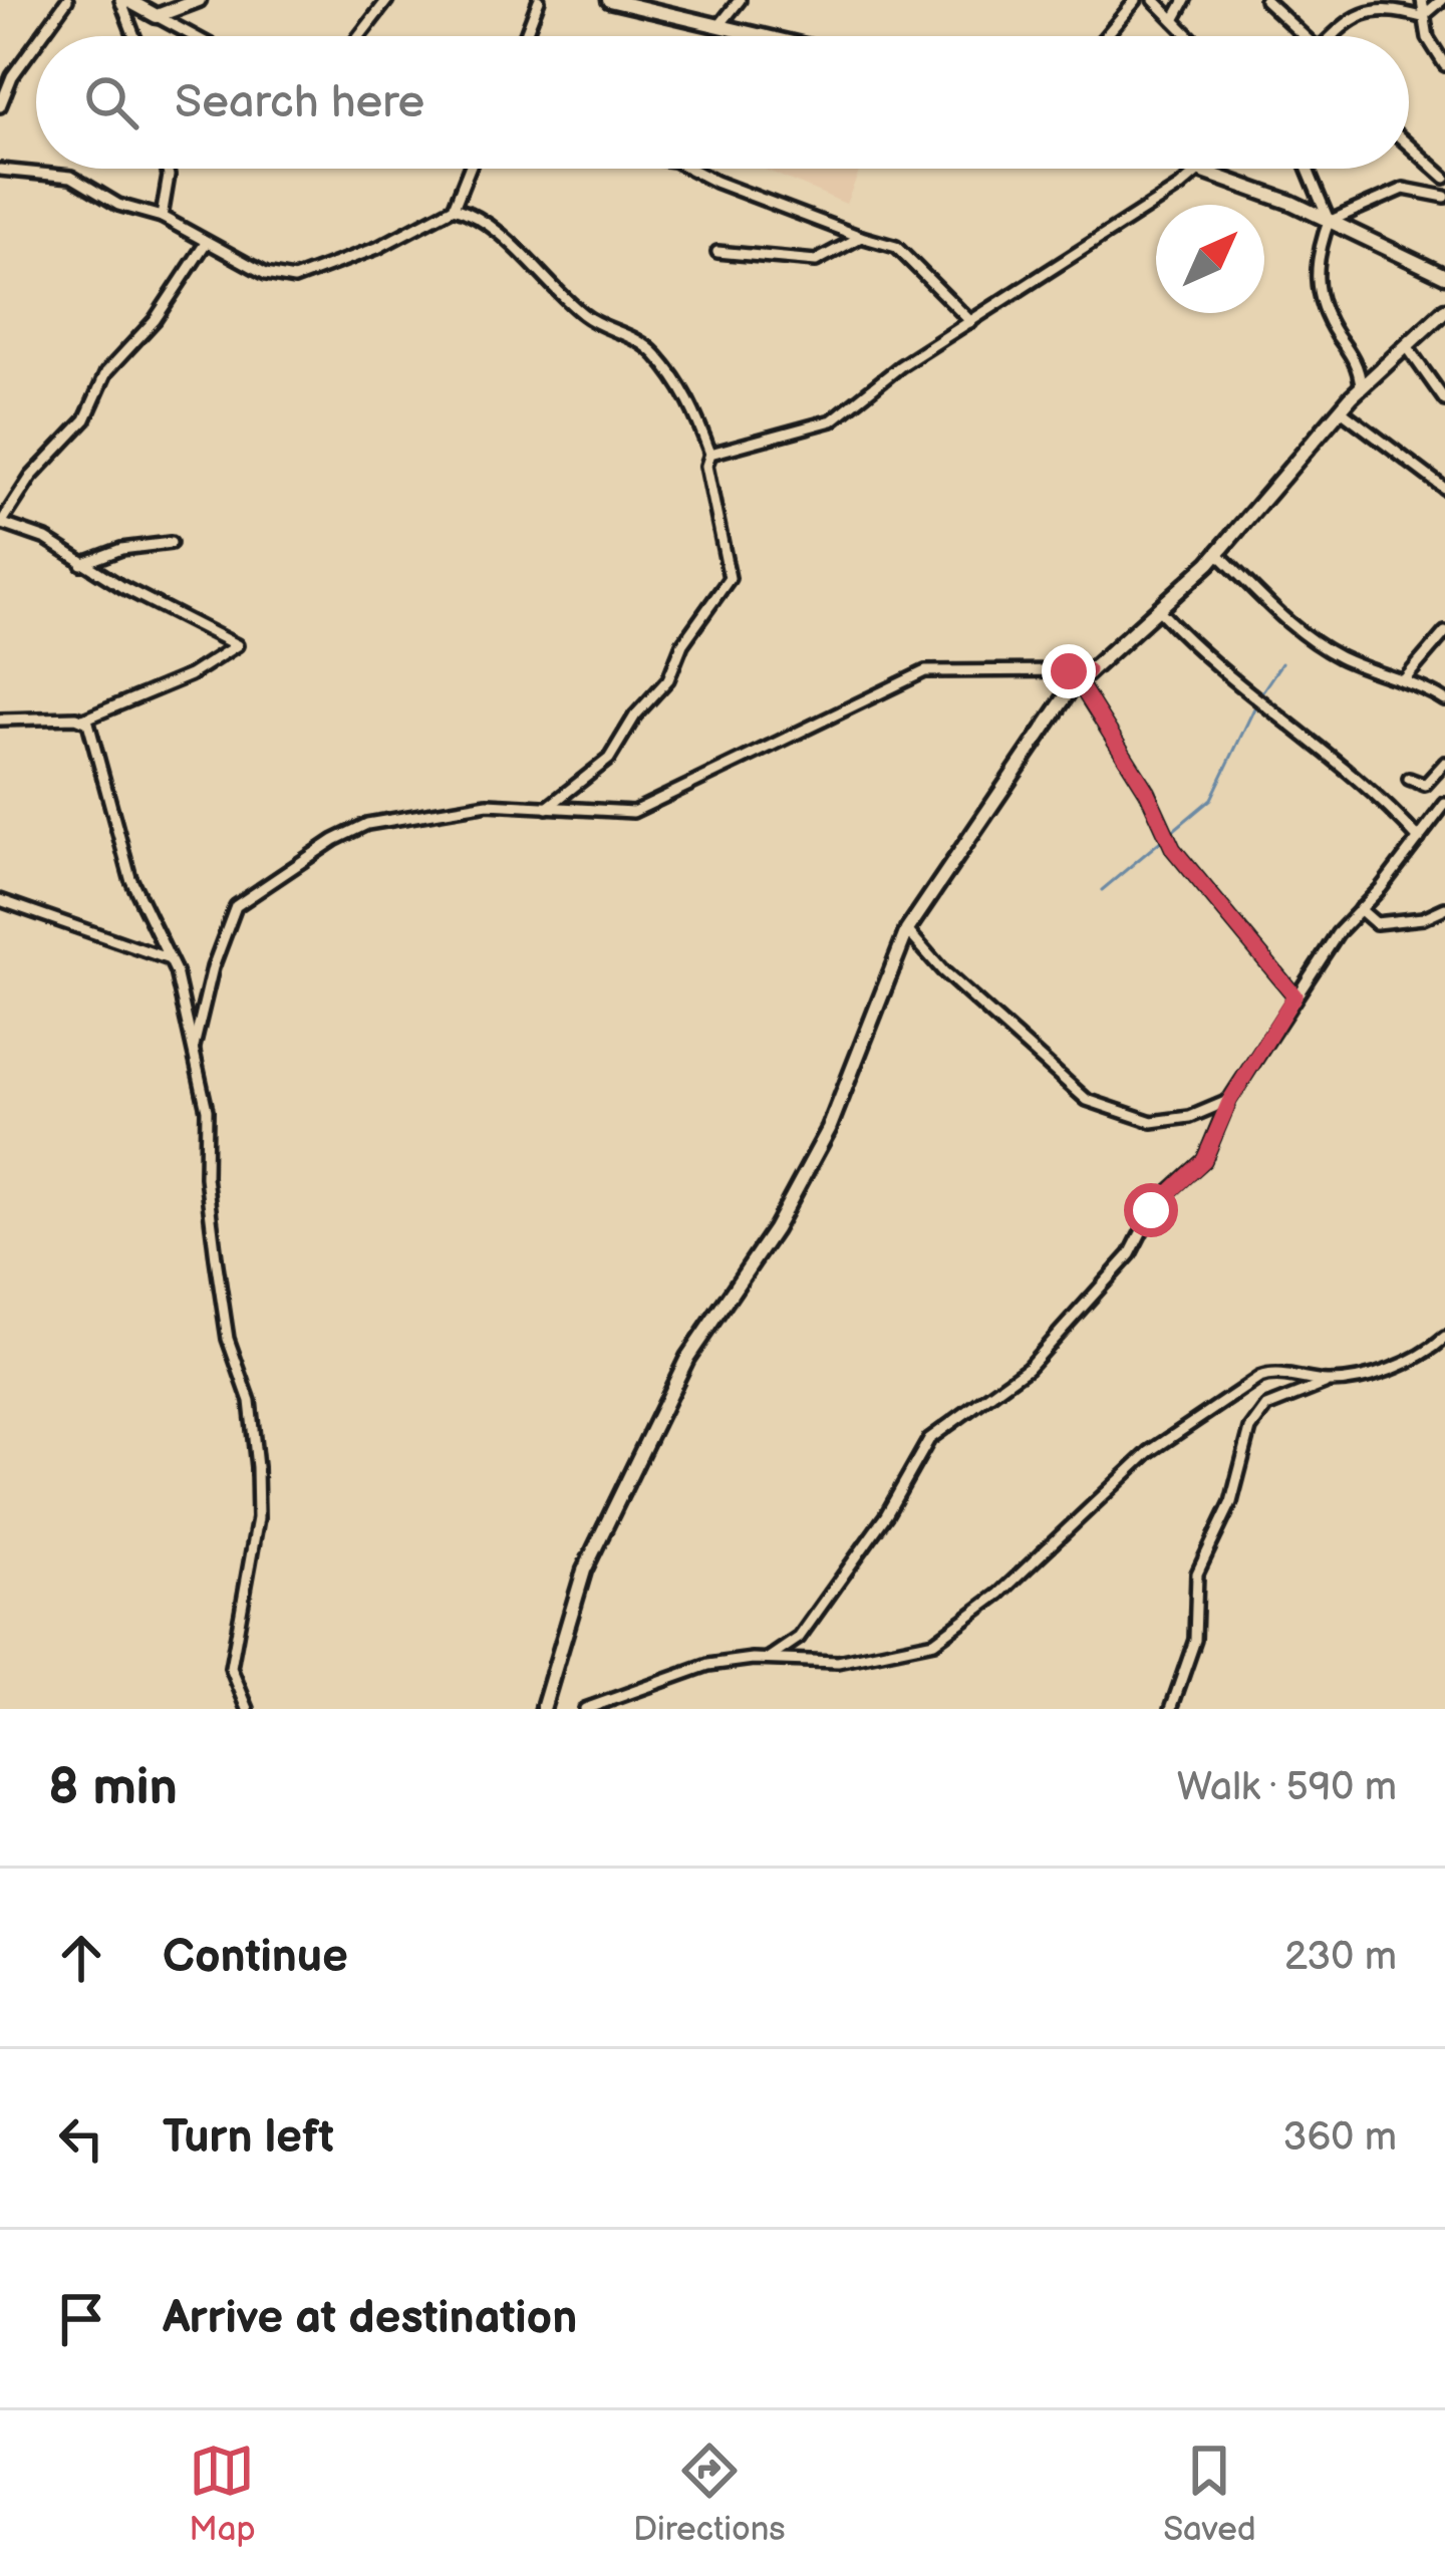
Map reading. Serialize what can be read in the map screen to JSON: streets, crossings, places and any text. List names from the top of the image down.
{
  "north": "top right",
  "page": {
    "search": "Search here",
    "heading": ["8 min", "Walk · 590 m"],
    "list": [
      ["Continue", "230 m"],
      ["Turn left", "360 m"],
      "Arrive at destination"
    ],
    "nav": ["Map", "Directions", "Saved"]
  }
}
